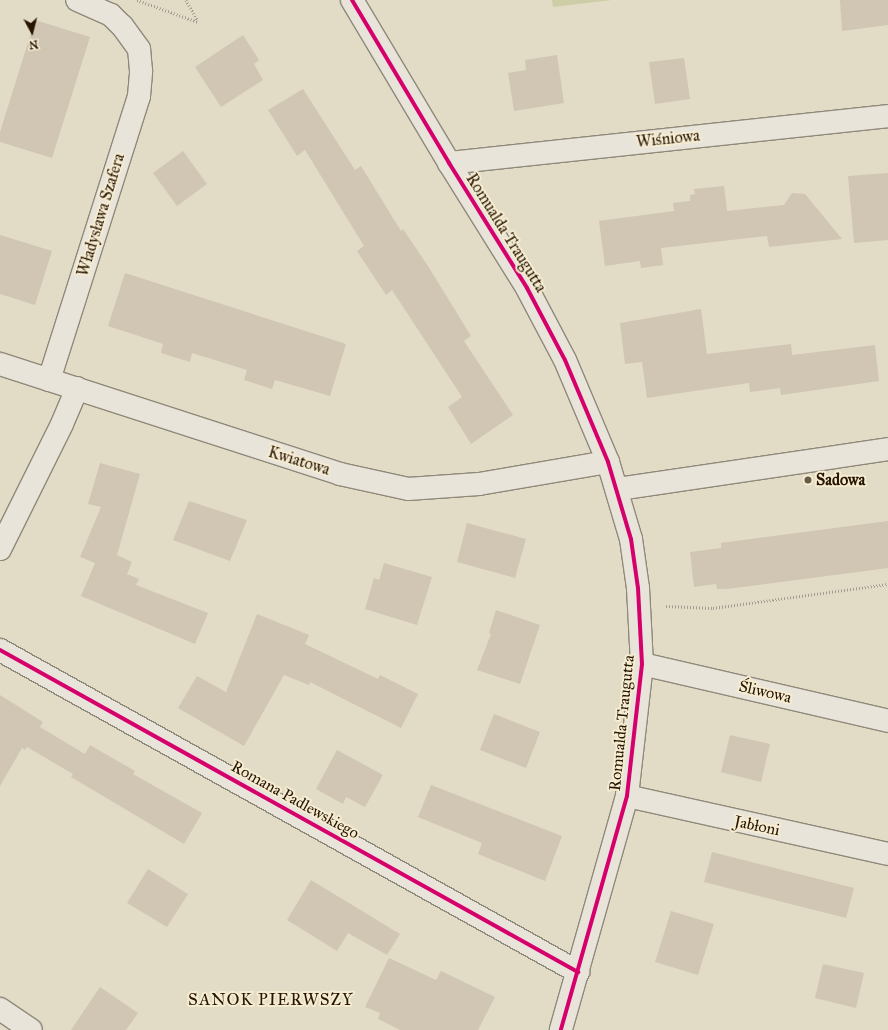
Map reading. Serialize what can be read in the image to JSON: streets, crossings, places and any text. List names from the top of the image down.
{
  "streets": {
    "street": [
      "Wiśniowa",
      "Władysława Szafera",
      "Romualda Traugutta",
      "Kwiatowa",
      "Śliwowa",
      "Romana Padlewskiego",
      "Jabłoni"
    ]
  },
  "crossings": [
    ["Wiśniowa", "Romualda Traugutta"],
    ["Władysława Szafera", "Kwiatowa"],
    ["Romualda Traugutta", "Kwiatowa"],
    ["Romualda Traugutta", "Śliwowa"],
    ["Romualda Traugutta", "Romana Padlewskiego"],
    ["Romualda Traugutta", "Jabłoni"]
  ],
  "districts": ["SANOK PIERWSZY"],
  "places": ["Sadowa"],
  "north": "bottom"
}
